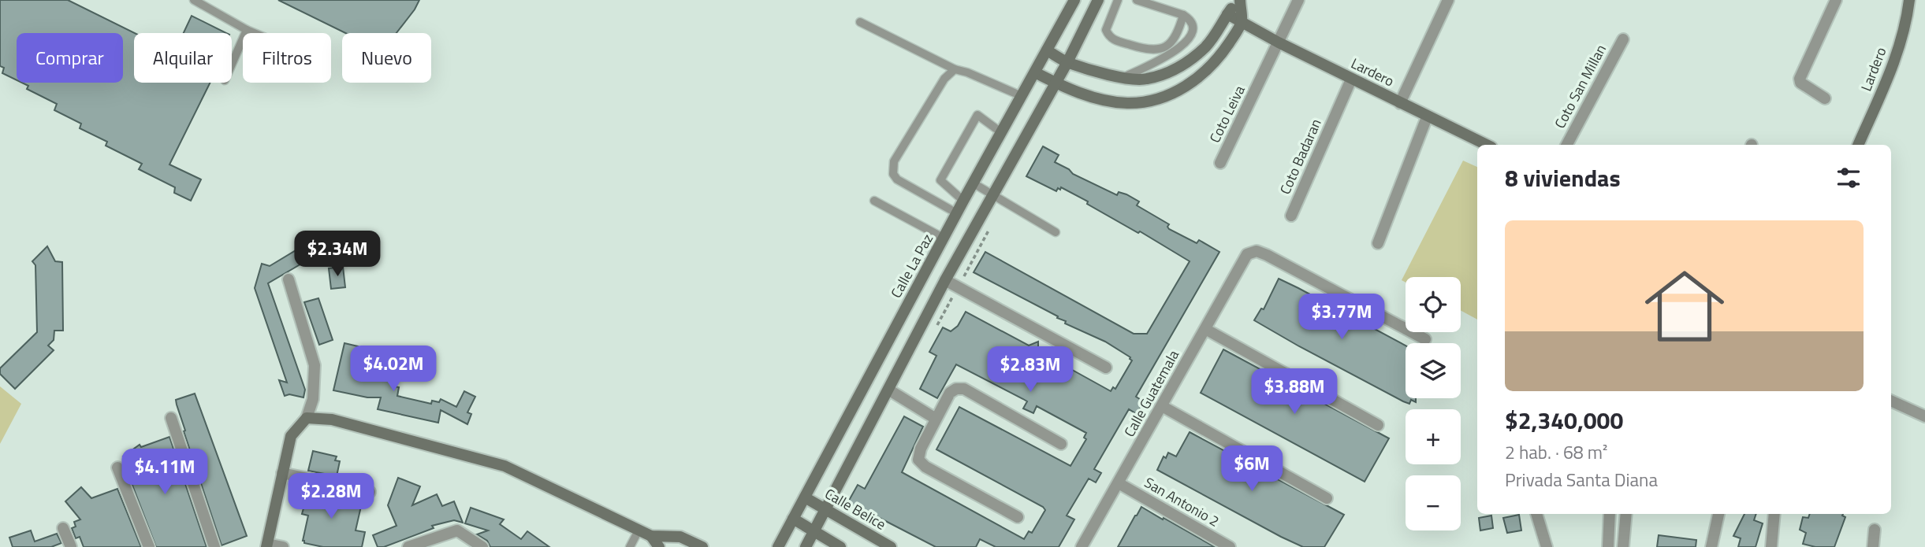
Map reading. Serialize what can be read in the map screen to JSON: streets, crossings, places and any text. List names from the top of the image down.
{
  "streets": {
    "street": [
      "Lardero",
      "Coto San Millan",
      "Coto Leiva",
      "Coto Badaran",
      "Calle La Paz",
      "Calle Guatemala",
      "San Antonio 2",
      "Calle Belice"
    ]
  },
  "crossings": [
    ["Lardero", "Coto Leiva"],
    ["Lardero", "Coto Badaran"],
    ["Calle La Paz", "Calle Belice"],
    ["Calle Guatemala", "San Antonio 2"]
  ],
  "page": {
    "chip": [
      "Comprar",
      "Alquilar",
      "Filtros",
      "Nuevo"
    ],
    "heading": "8 viviendas",
    "list": [
      {
        "name": "$2,340,000",
        "note": "2 hab. · 68 m² · Privada Santa Diana"
      }
    ],
    "price": [
      "$2.34M",
      "$3.77M",
      "$4.02M",
      "$2.83M",
      "$3.88M",
      "$6M",
      "$4.11M",
      "$2.28M"
    ],
    "map_buttons": ["+", "−"]
  }
}
